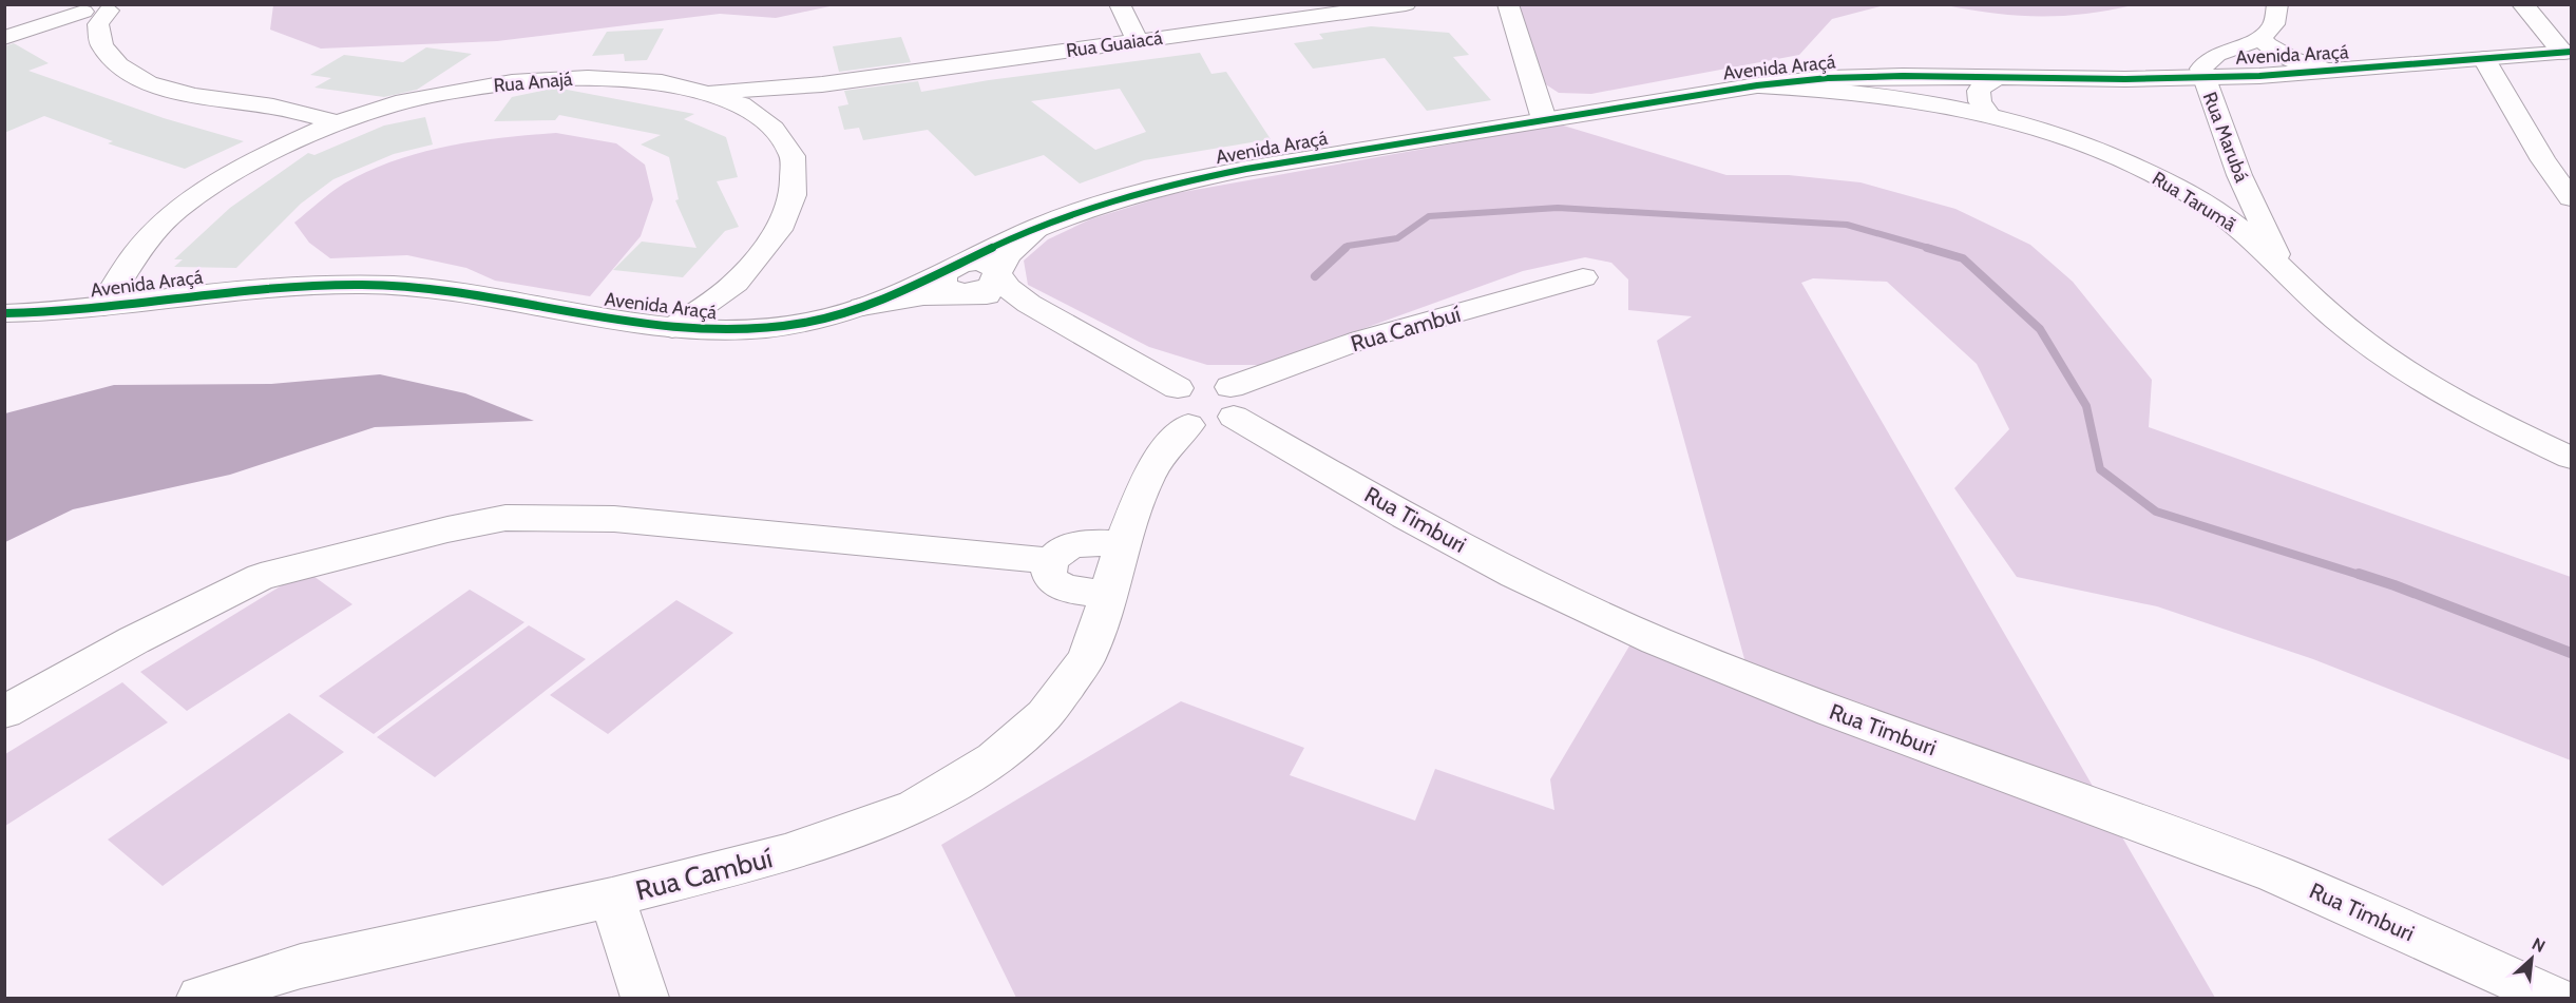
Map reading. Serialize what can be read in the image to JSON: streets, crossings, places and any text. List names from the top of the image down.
{
  "streets": {
    "street": [
      "Rua Guaiacá",
      "Avenida Araçá",
      "Rua Anajá",
      "Rua Marubá",
      "Rua Tarumã",
      "Rua Cambuí",
      "Rua Timburi"
    ]
  },
  "crossings": [
    ["Rua Guaiacá", "Rua Anajá"],
    ["Avenida Araçá", "Rua Anajá"],
    ["Avenida Araçá", "Rua Marubá"],
    ["Avenida Araçá", "Rua Tarumã"],
    ["Rua Marubá", "Rua Tarumã"],
    ["Rua Cambuí", "Rua Timburi"]
  ],
  "north": "top right"
}
